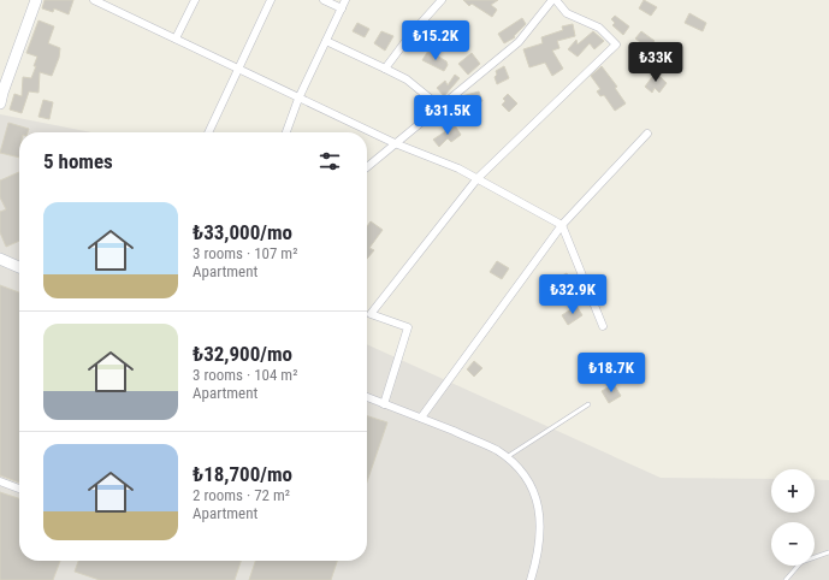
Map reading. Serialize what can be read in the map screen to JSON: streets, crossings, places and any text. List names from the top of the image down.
{
  "page": {
    "price": [
      "₺15.2K",
      "₺33K",
      "₺31.5K",
      "₺32.9K",
      "₺18.7K"
    ],
    "heading": "5 homes",
    "list": [
      {
        "name": "₺33,000/mo",
        "note": "3 rooms · 107 m² · Apartment"
      },
      {
        "name": "₺32,900/mo",
        "note": "3 rooms · 104 m² · Apartment"
      },
      {
        "name": "₺18,700/mo",
        "note": "2 rooms · 72 m² · Apartment"
      }
    ],
    "map_buttons": ["+", "−"]
  }
}
